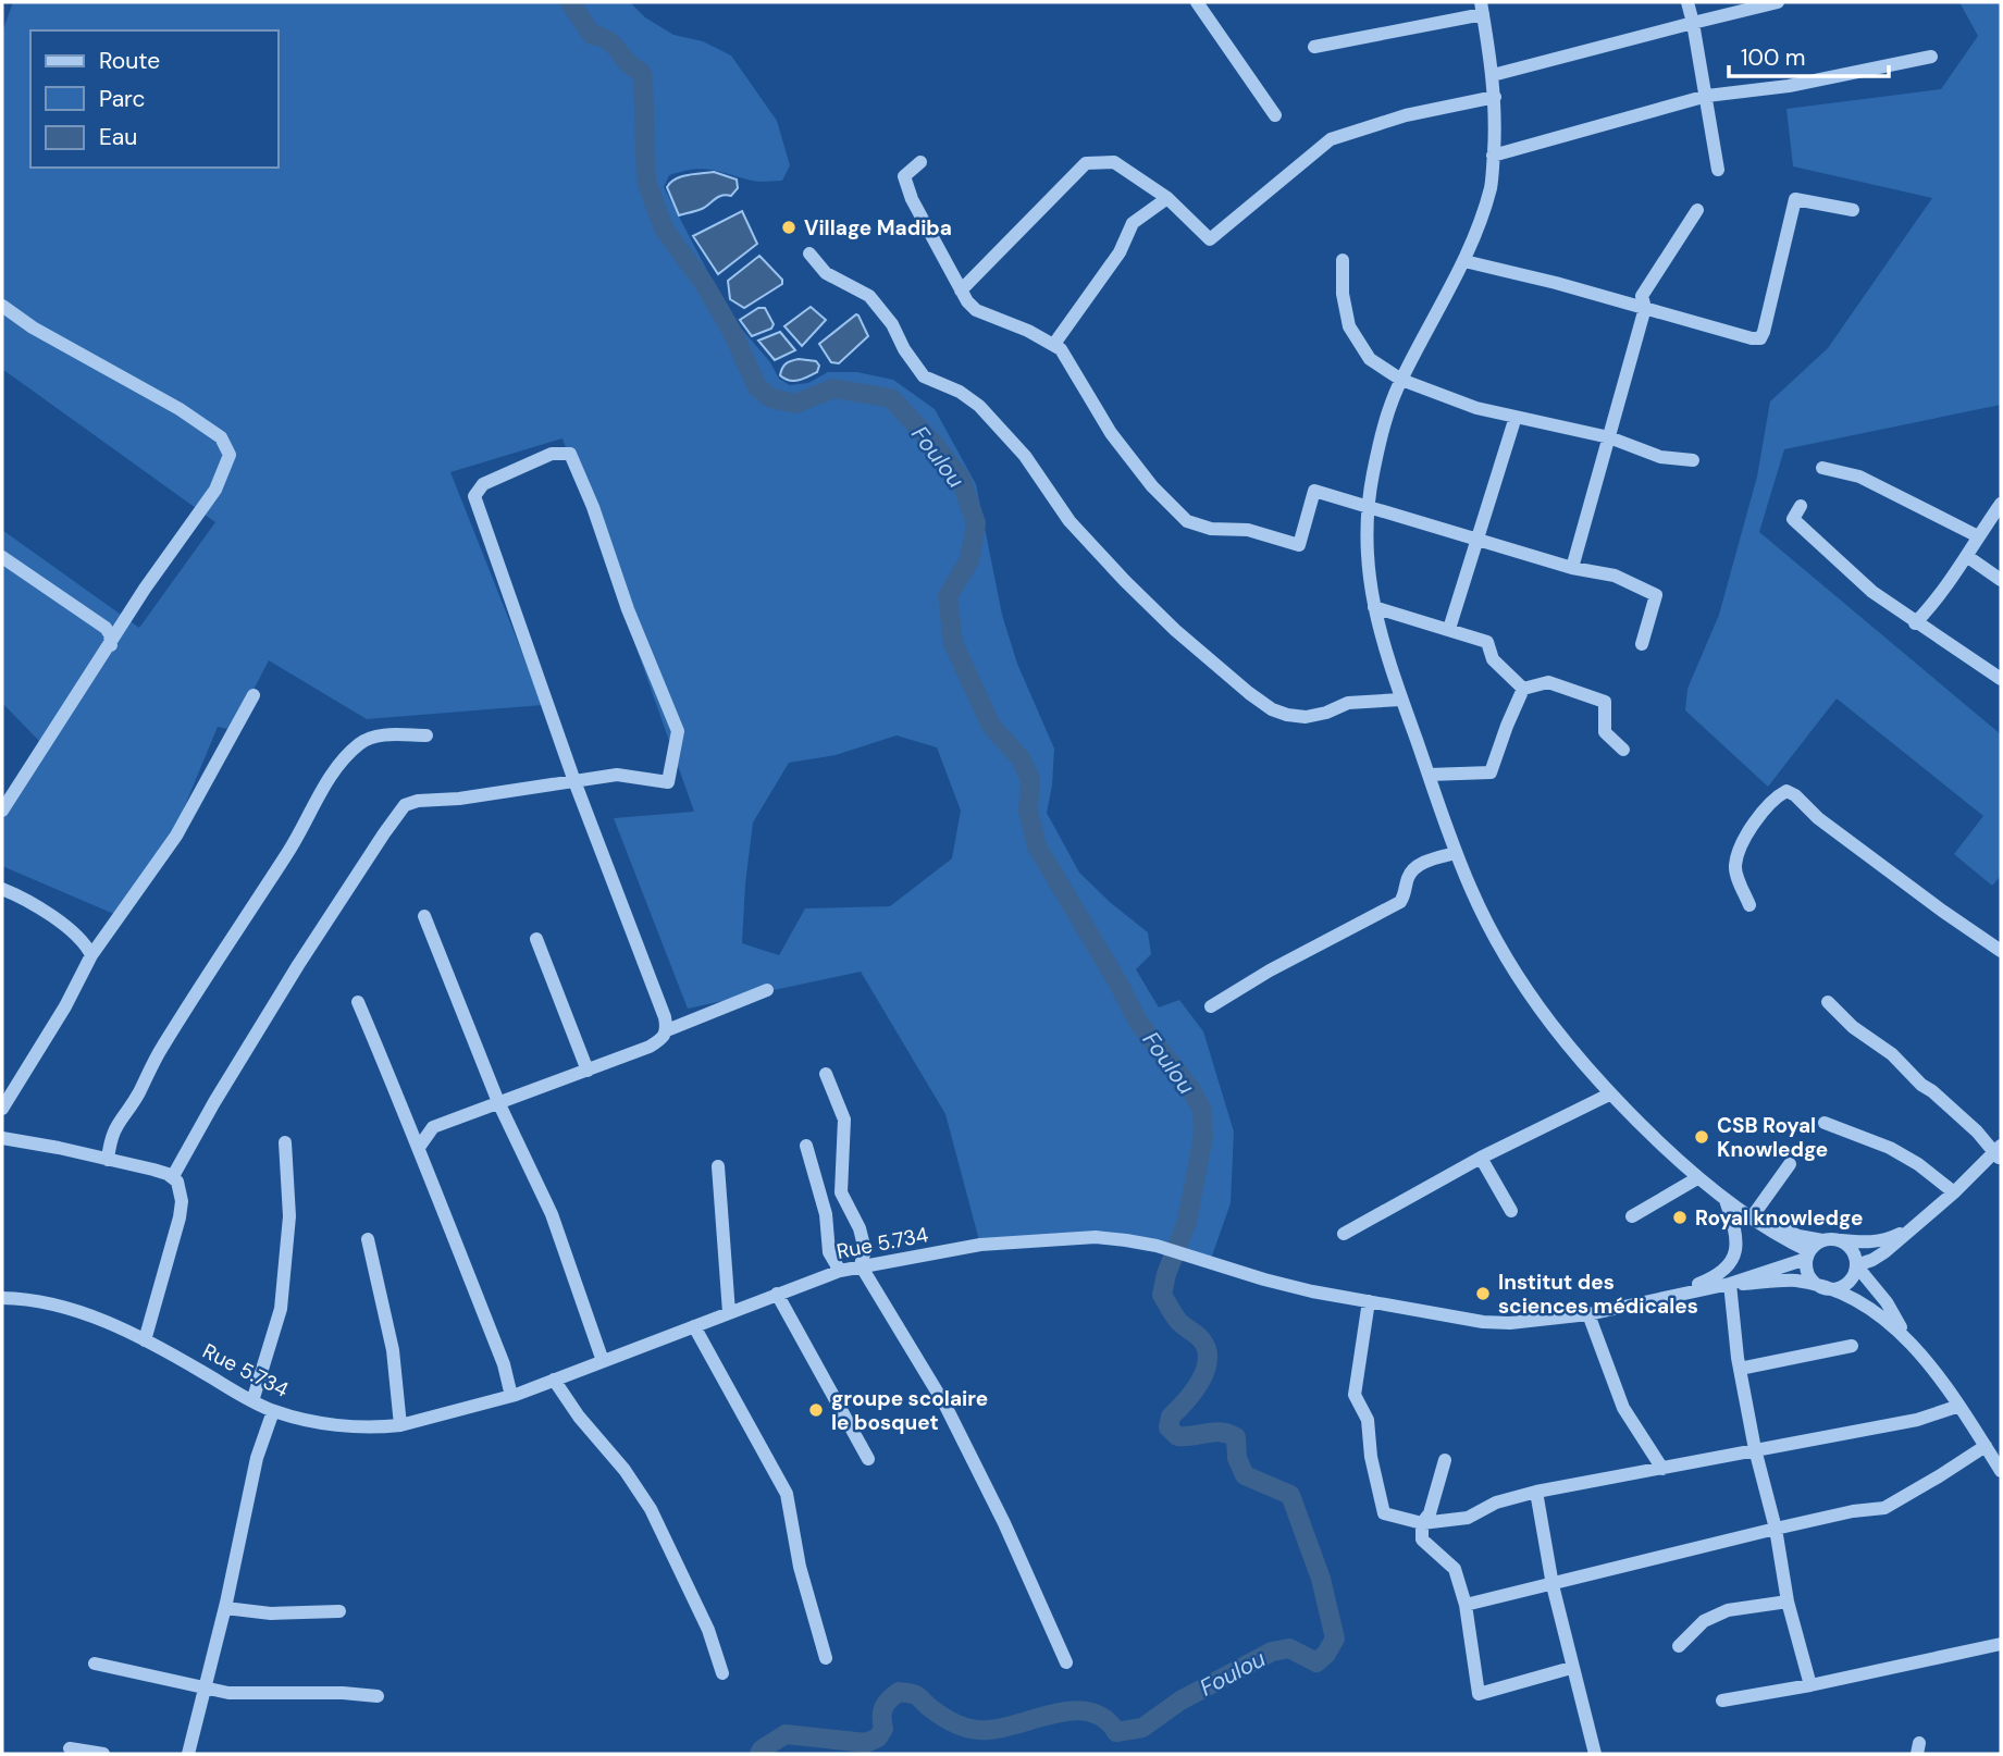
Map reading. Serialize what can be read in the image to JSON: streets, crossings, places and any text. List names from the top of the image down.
{
  "streets": {
    "street": ["Rue 5.734"]
  },
  "water": ["Foulou"],
  "places": [
    "Village Madiba",
    "CSB Royal Knowledge",
    "Royal knowledge",
    "Institut des sciences médicales",
    "groupe scolaire le bosquet"
  ],
  "legend": ["Route", "Parc", "Eau"],
  "scale_bar": "100 m"
}
